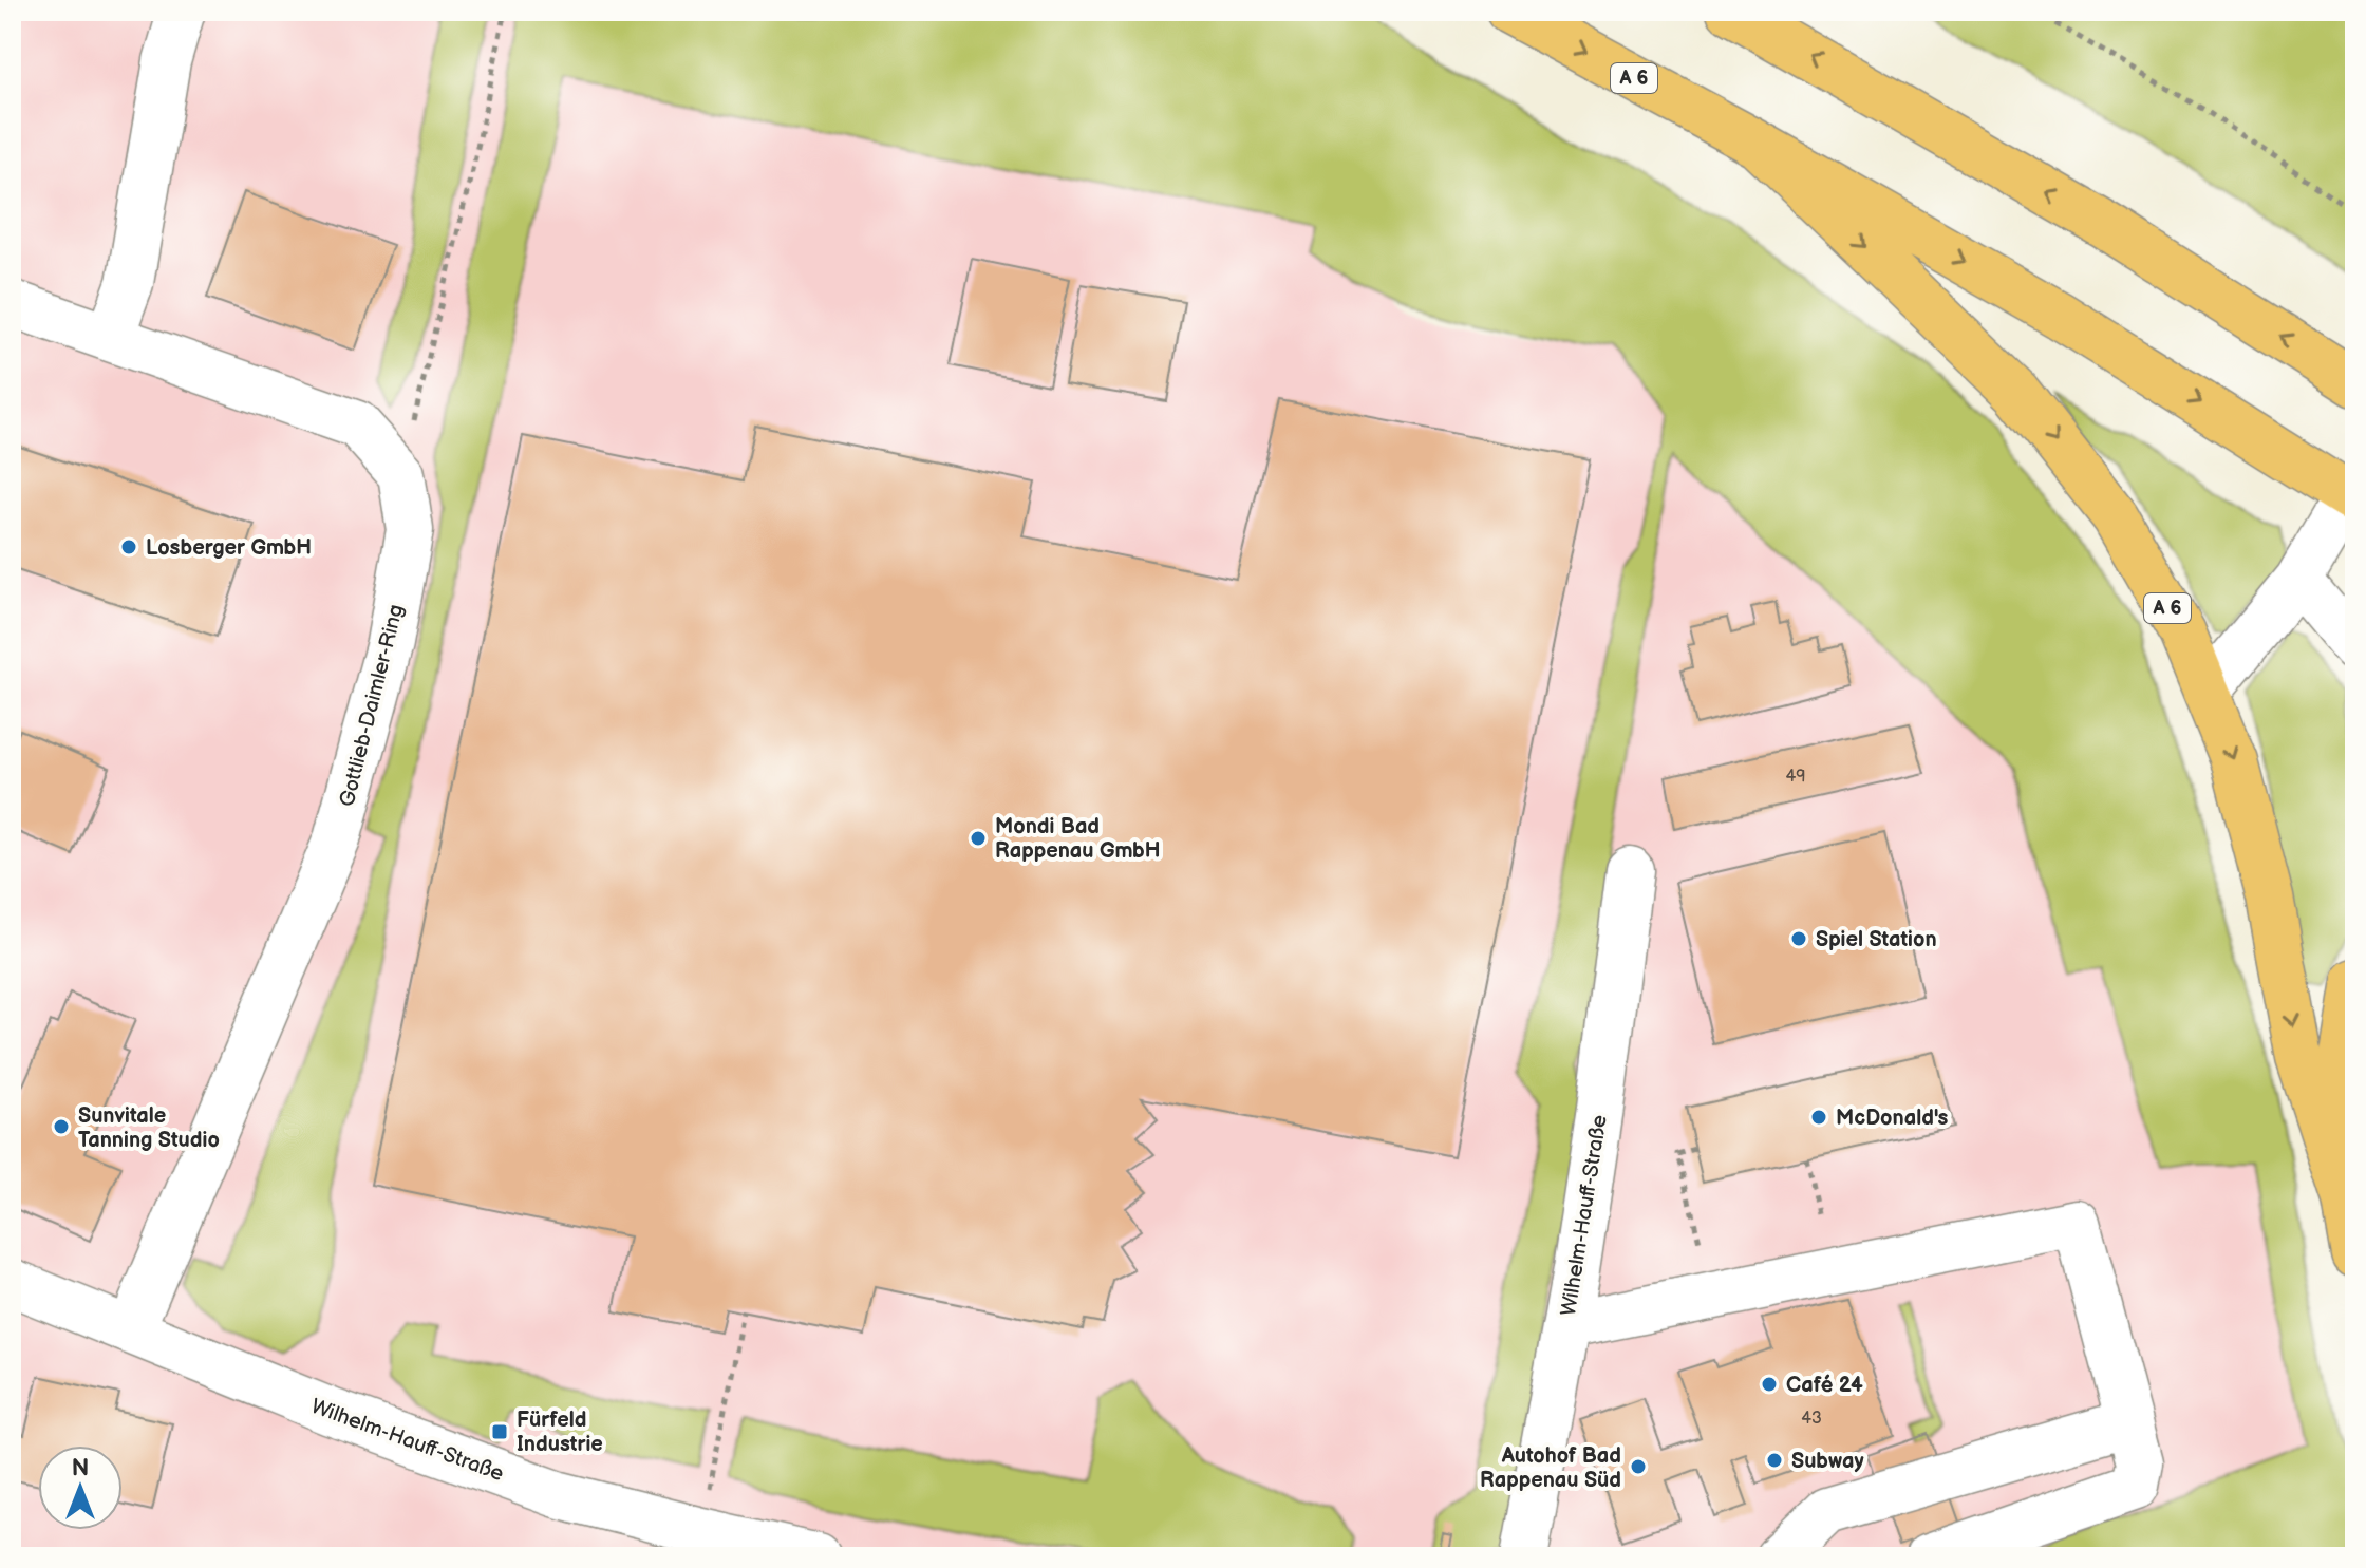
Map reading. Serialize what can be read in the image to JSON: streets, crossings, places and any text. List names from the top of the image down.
{
  "streets": {
    "highway": ["A 6"],
    "street": ["Gottlieb-Daimler-Ring", "Wilhelm-Hauff-Straße"]
  },
  "crossings": [
    ["Gottlieb-Daimler-Ring", "Wilhelm-Hauff-Straße"]
  ],
  "places": {
    "other": [
      "Losberger GmbH",
      "Mondi Bad Rappenau GmbH",
      "Spiel Station",
      "McDonald's",
      "Sunvitale Tanning Studio",
      "Café 24",
      "Subway",
      "Autohof Bad Rappenau Süd"
    ],
    "transit": ["Fürfeld Industrie"]
  },
  "house_numbers": ["49", "43"],
  "north": "top"
}
